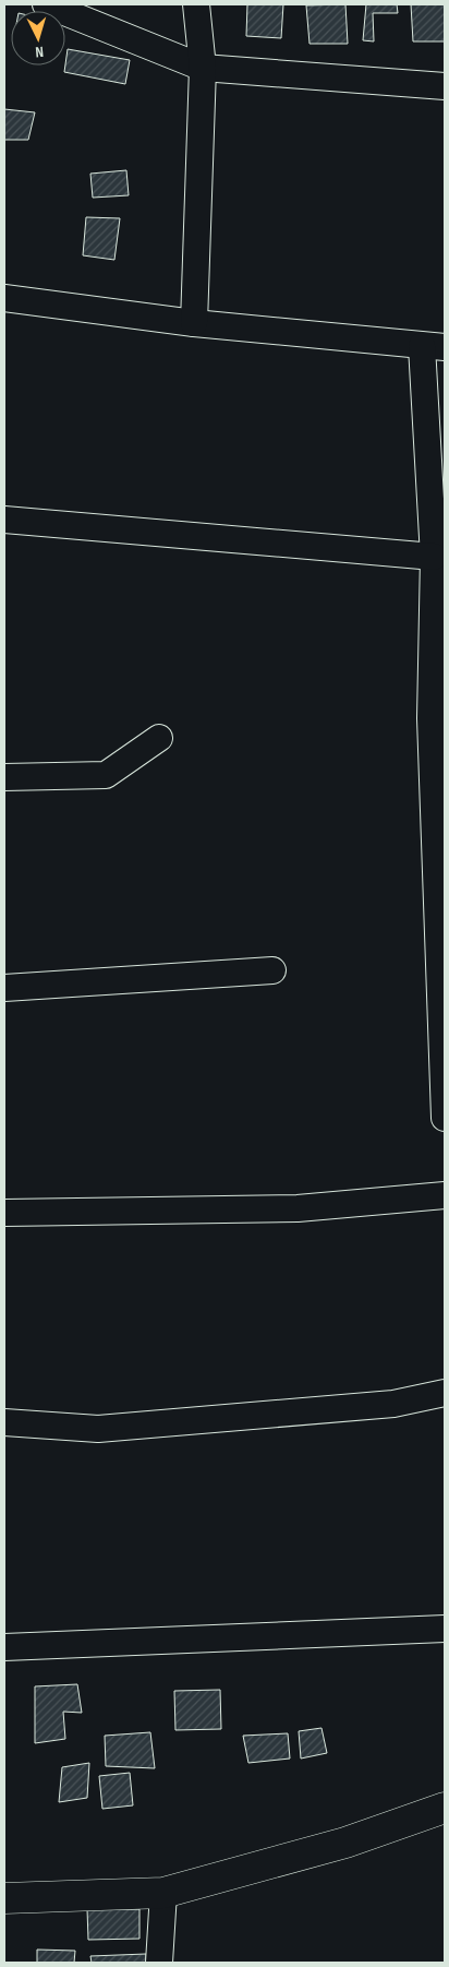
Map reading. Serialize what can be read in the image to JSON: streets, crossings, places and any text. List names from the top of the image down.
{
  "north": "bottom"
}
